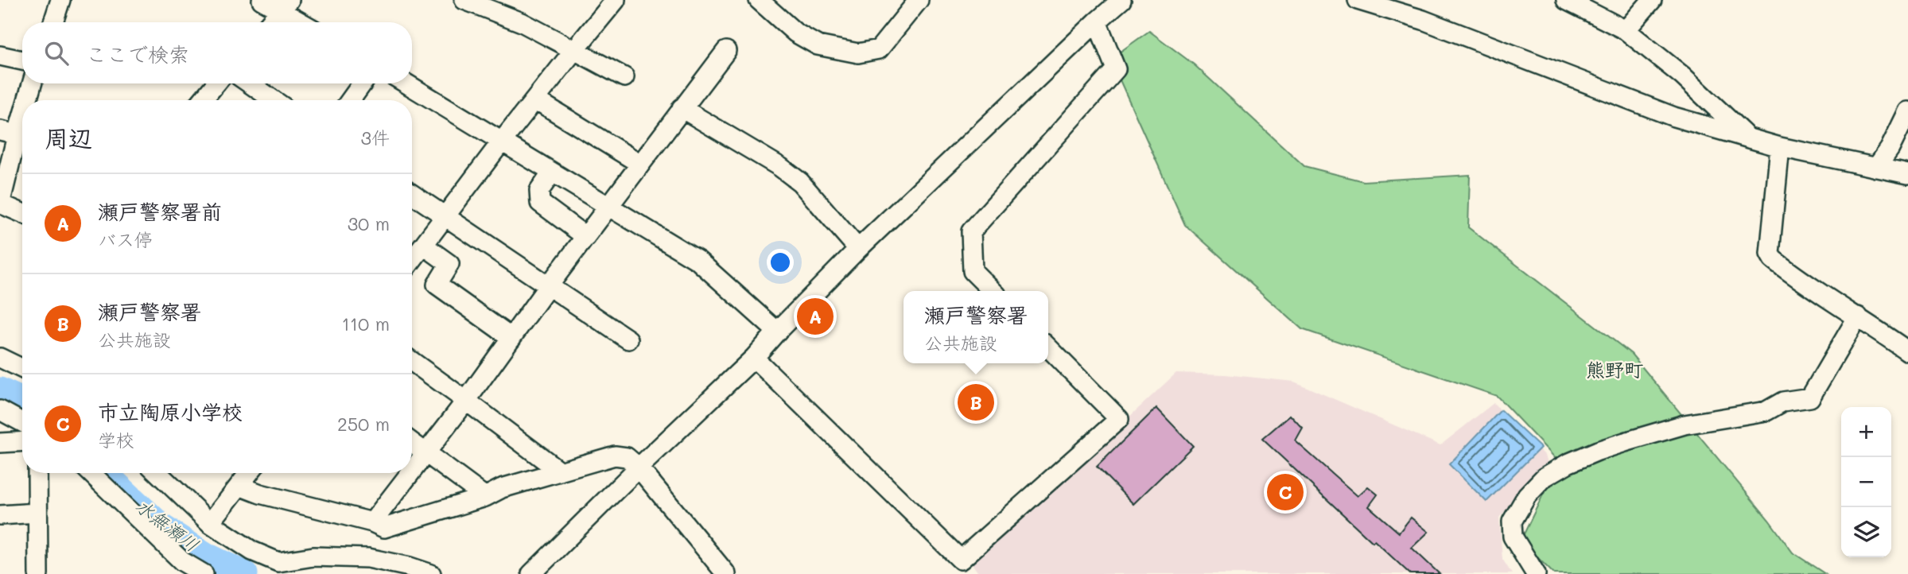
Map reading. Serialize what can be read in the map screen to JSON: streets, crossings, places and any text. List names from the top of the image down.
{
  "districts": ["熊野町"],
  "water": ["水無瀬川"],
  "page": {
    "search": "ここで検索",
    "heading": ["周辺", "3件"],
    "list": [
      {
        "mark": "A",
        "name": "瀬戸警察署前",
        "note": "バス停",
        "value": "30 m"
      },
      {
        "mark": "B",
        "name": "瀬戸警察署",
        "note": "公共施設",
        "value": "110 m"
      },
      {
        "mark": "C",
        "name": "市立陶原小学校",
        "note": "学校",
        "value": "250 m"
      }
    ],
    "popup": ["瀬戸警察署", "公共施設"],
    "pins": ["A", "B", "C"],
    "map_buttons": ["+", "−"]
  }
}
